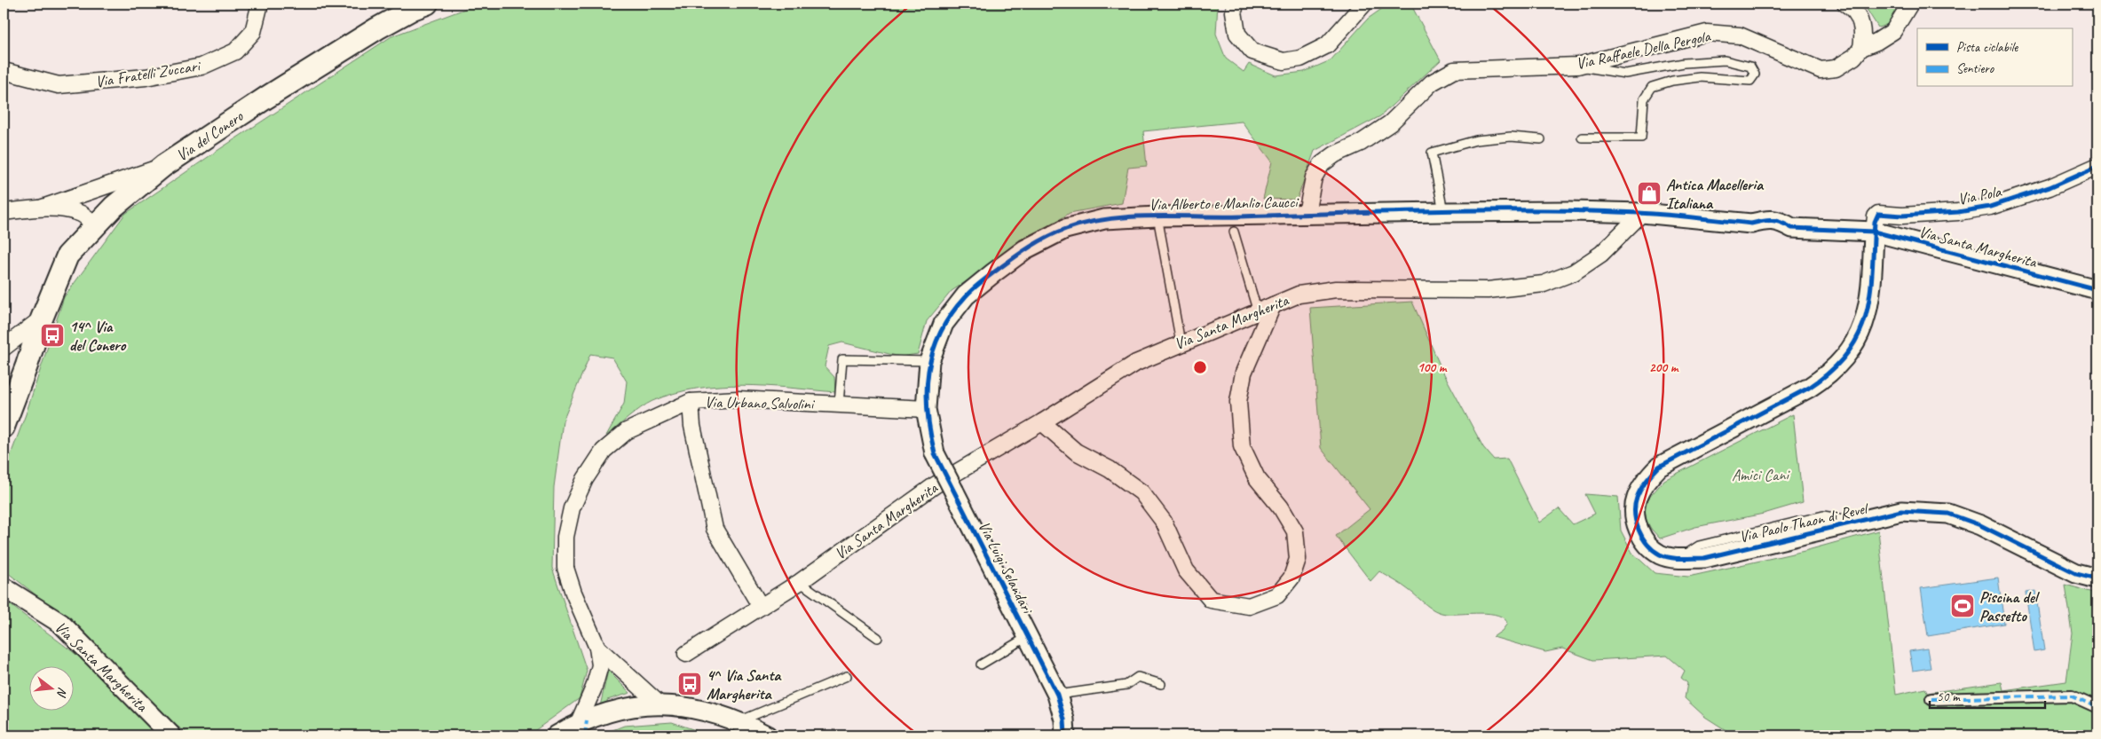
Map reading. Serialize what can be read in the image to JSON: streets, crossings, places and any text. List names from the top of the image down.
{
  "streets": {
    "main road": ["Via del Conero"],
    "street": [
      "Via Raffaele Della Pergola",
      "Via Fratelli Zuccari",
      "Via Pola",
      "Via Alberto e Manlio Caucci",
      "Via Santa Margherita",
      "Via Urbano Salvolini",
      "Via Paolo Thaon di Revel",
      "Via Luigi Selandari"
    ]
  },
  "crossings": [
    ["Via Raffaele Della Pergola", "Via Alberto e Manlio Caucci"],
    ["Via Pola", "Via Santa Margherita"],
    ["Via Pola", "Via Paolo Thaon di Revel"],
    ["Via Alberto e Manlio Caucci", "Via Santa Margherita"],
    ["Via Alberto e Manlio Caucci", "Via Urbano Salvolini"],
    ["Via Alberto e Manlio Caucci", "Via Luigi Selandari"],
    ["Via Santa Margherita", "Via Paolo Thaon di Revel"],
    ["Via Urbano Salvolini", "Via Luigi Selandari"]
  ],
  "parks": ["Amici Cani"],
  "places": {
    "shop": ["Antica Macelleria Italiana"],
    "bus stop": ["14^ Via del Conero", "4^ Via Santa Margherita"],
    "sports": ["Piscina del Passetto"]
  },
  "legend": ["Pista ciclabile", "Sentiero"],
  "scale_bar": "50 m",
  "north": "right",
  "rings": ["100 m", "200 m"]
}
